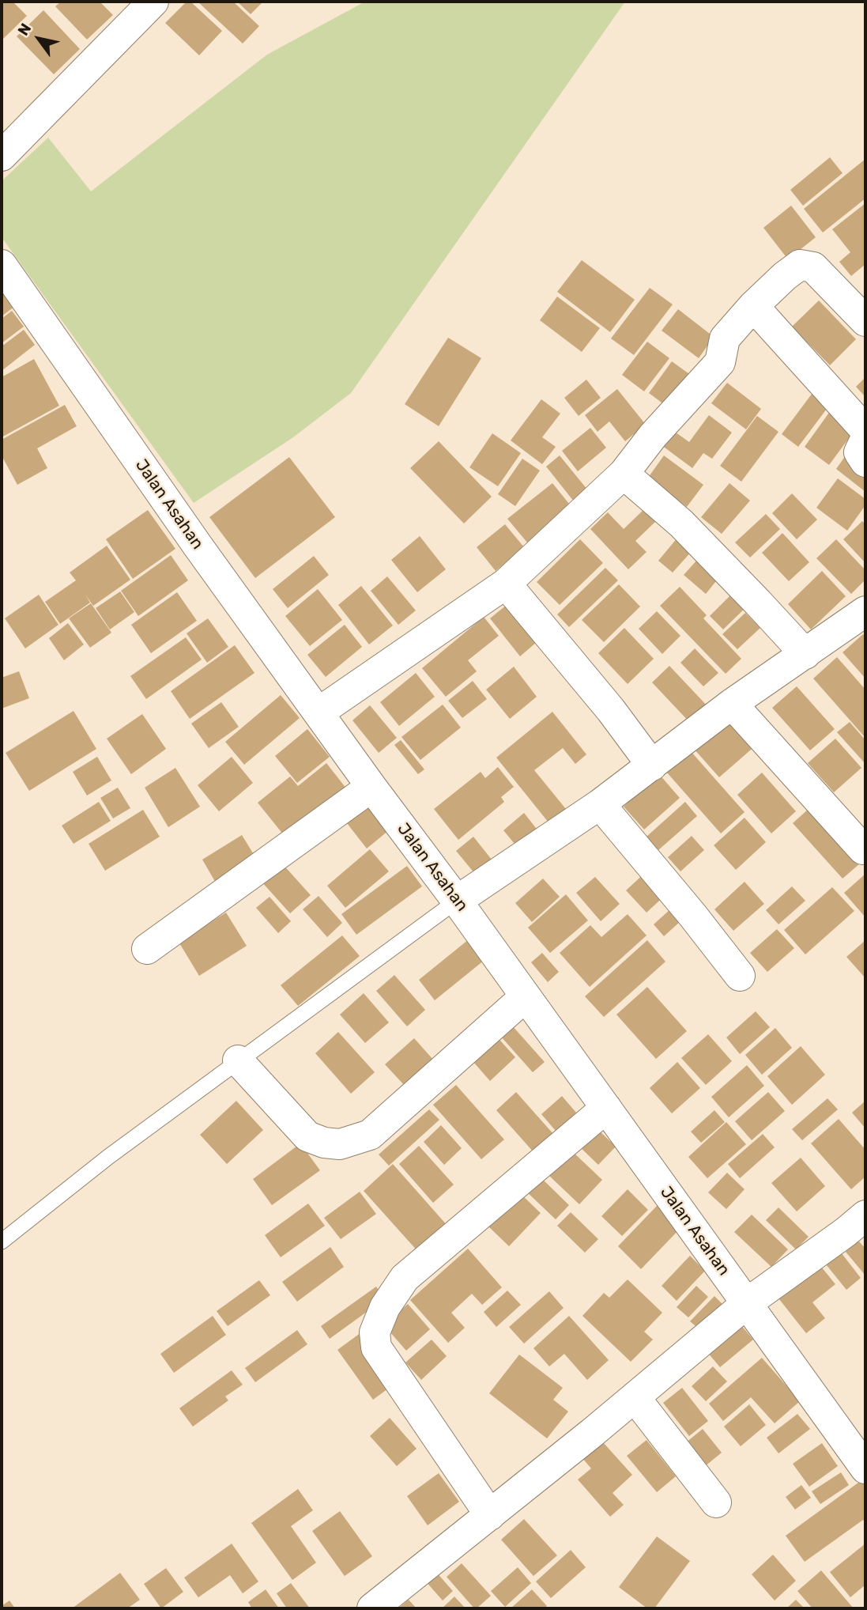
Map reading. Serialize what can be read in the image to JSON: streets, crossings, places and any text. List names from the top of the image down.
{
  "streets": {
    "street": ["Jalan Asahan"]
  },
  "north": "top left"
}
